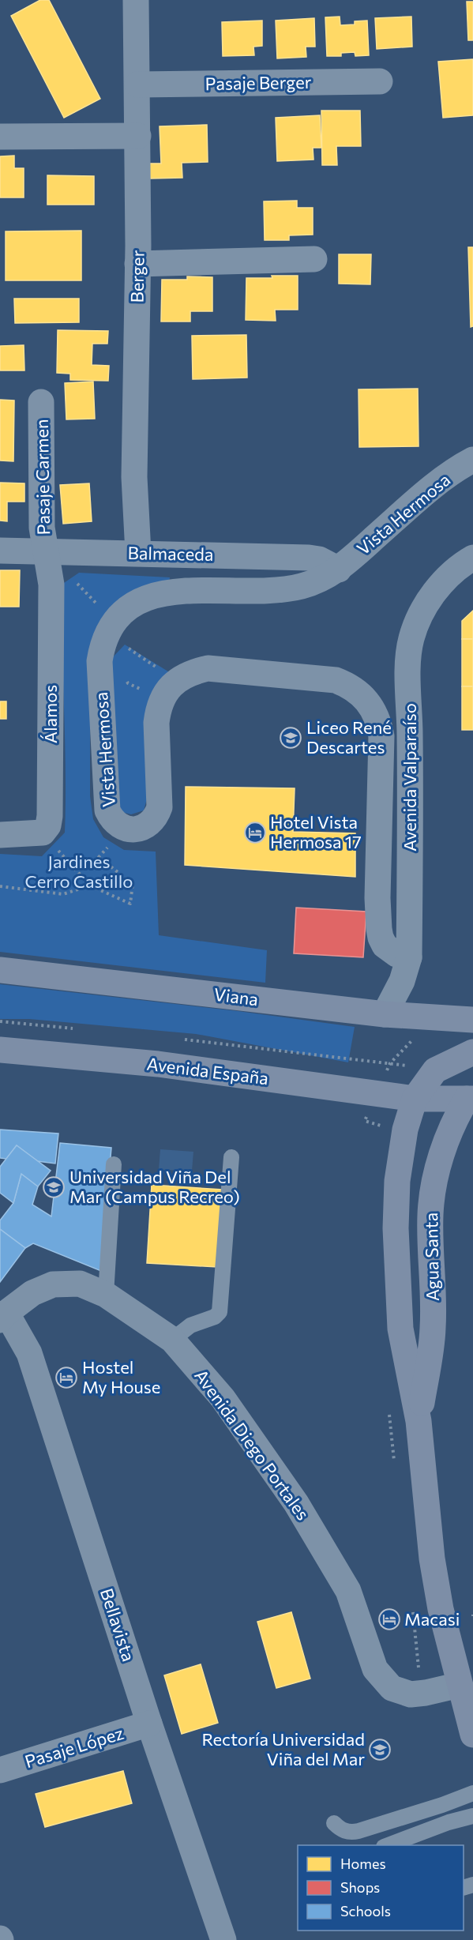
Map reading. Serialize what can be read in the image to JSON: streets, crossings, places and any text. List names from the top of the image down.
{
  "streets": {
    "main road": ["Viana", "Avenida España", "Agua Santa"],
    "street": [
      "Pasaje Berger",
      "Berger",
      "Pasaje Carmen",
      "Vista Hermosa",
      "Balmaceda",
      "Álamos",
      "Avenida Valparaíso",
      "Avenida Diego Portales",
      "Bellavista",
      "Pasaje López"
    ]
  },
  "crossings": [
    ["Pasaje Berger", "Berger"],
    ["Berger", "Balmaceda"],
    ["Pasaje Carmen", "Balmaceda"],
    ["Pasaje Carmen", "Álamos"],
    ["Vista Hermosa", "Balmaceda"],
    ["Vista Hermosa", "Avenida Valparaíso"],
    ["Balmaceda", "Álamos"],
    ["Avenida Valparaíso", "Viana"],
    ["Avenida España", "Agua Santa"],
    ["Agua Santa", "Avenida Diego Portales"],
    ["Avenida Diego Portales", "Bellavista"],
    ["Bellavista", "Pasaje López"]
  ],
  "parks": ["Jardines Cerro Castillo"],
  "places": {
    "school or university": ["Liceo René Descartes", "Universidad Viña Del Mar (Campus Recreo)", "Rectoría Universidad Viña del Mar"],
    "hotel": ["Hotel Vista Hermosa 17", "Hostel My House", "Macasi"]
  },
  "legend": ["Homes", "Shops", "Schools"]
}
